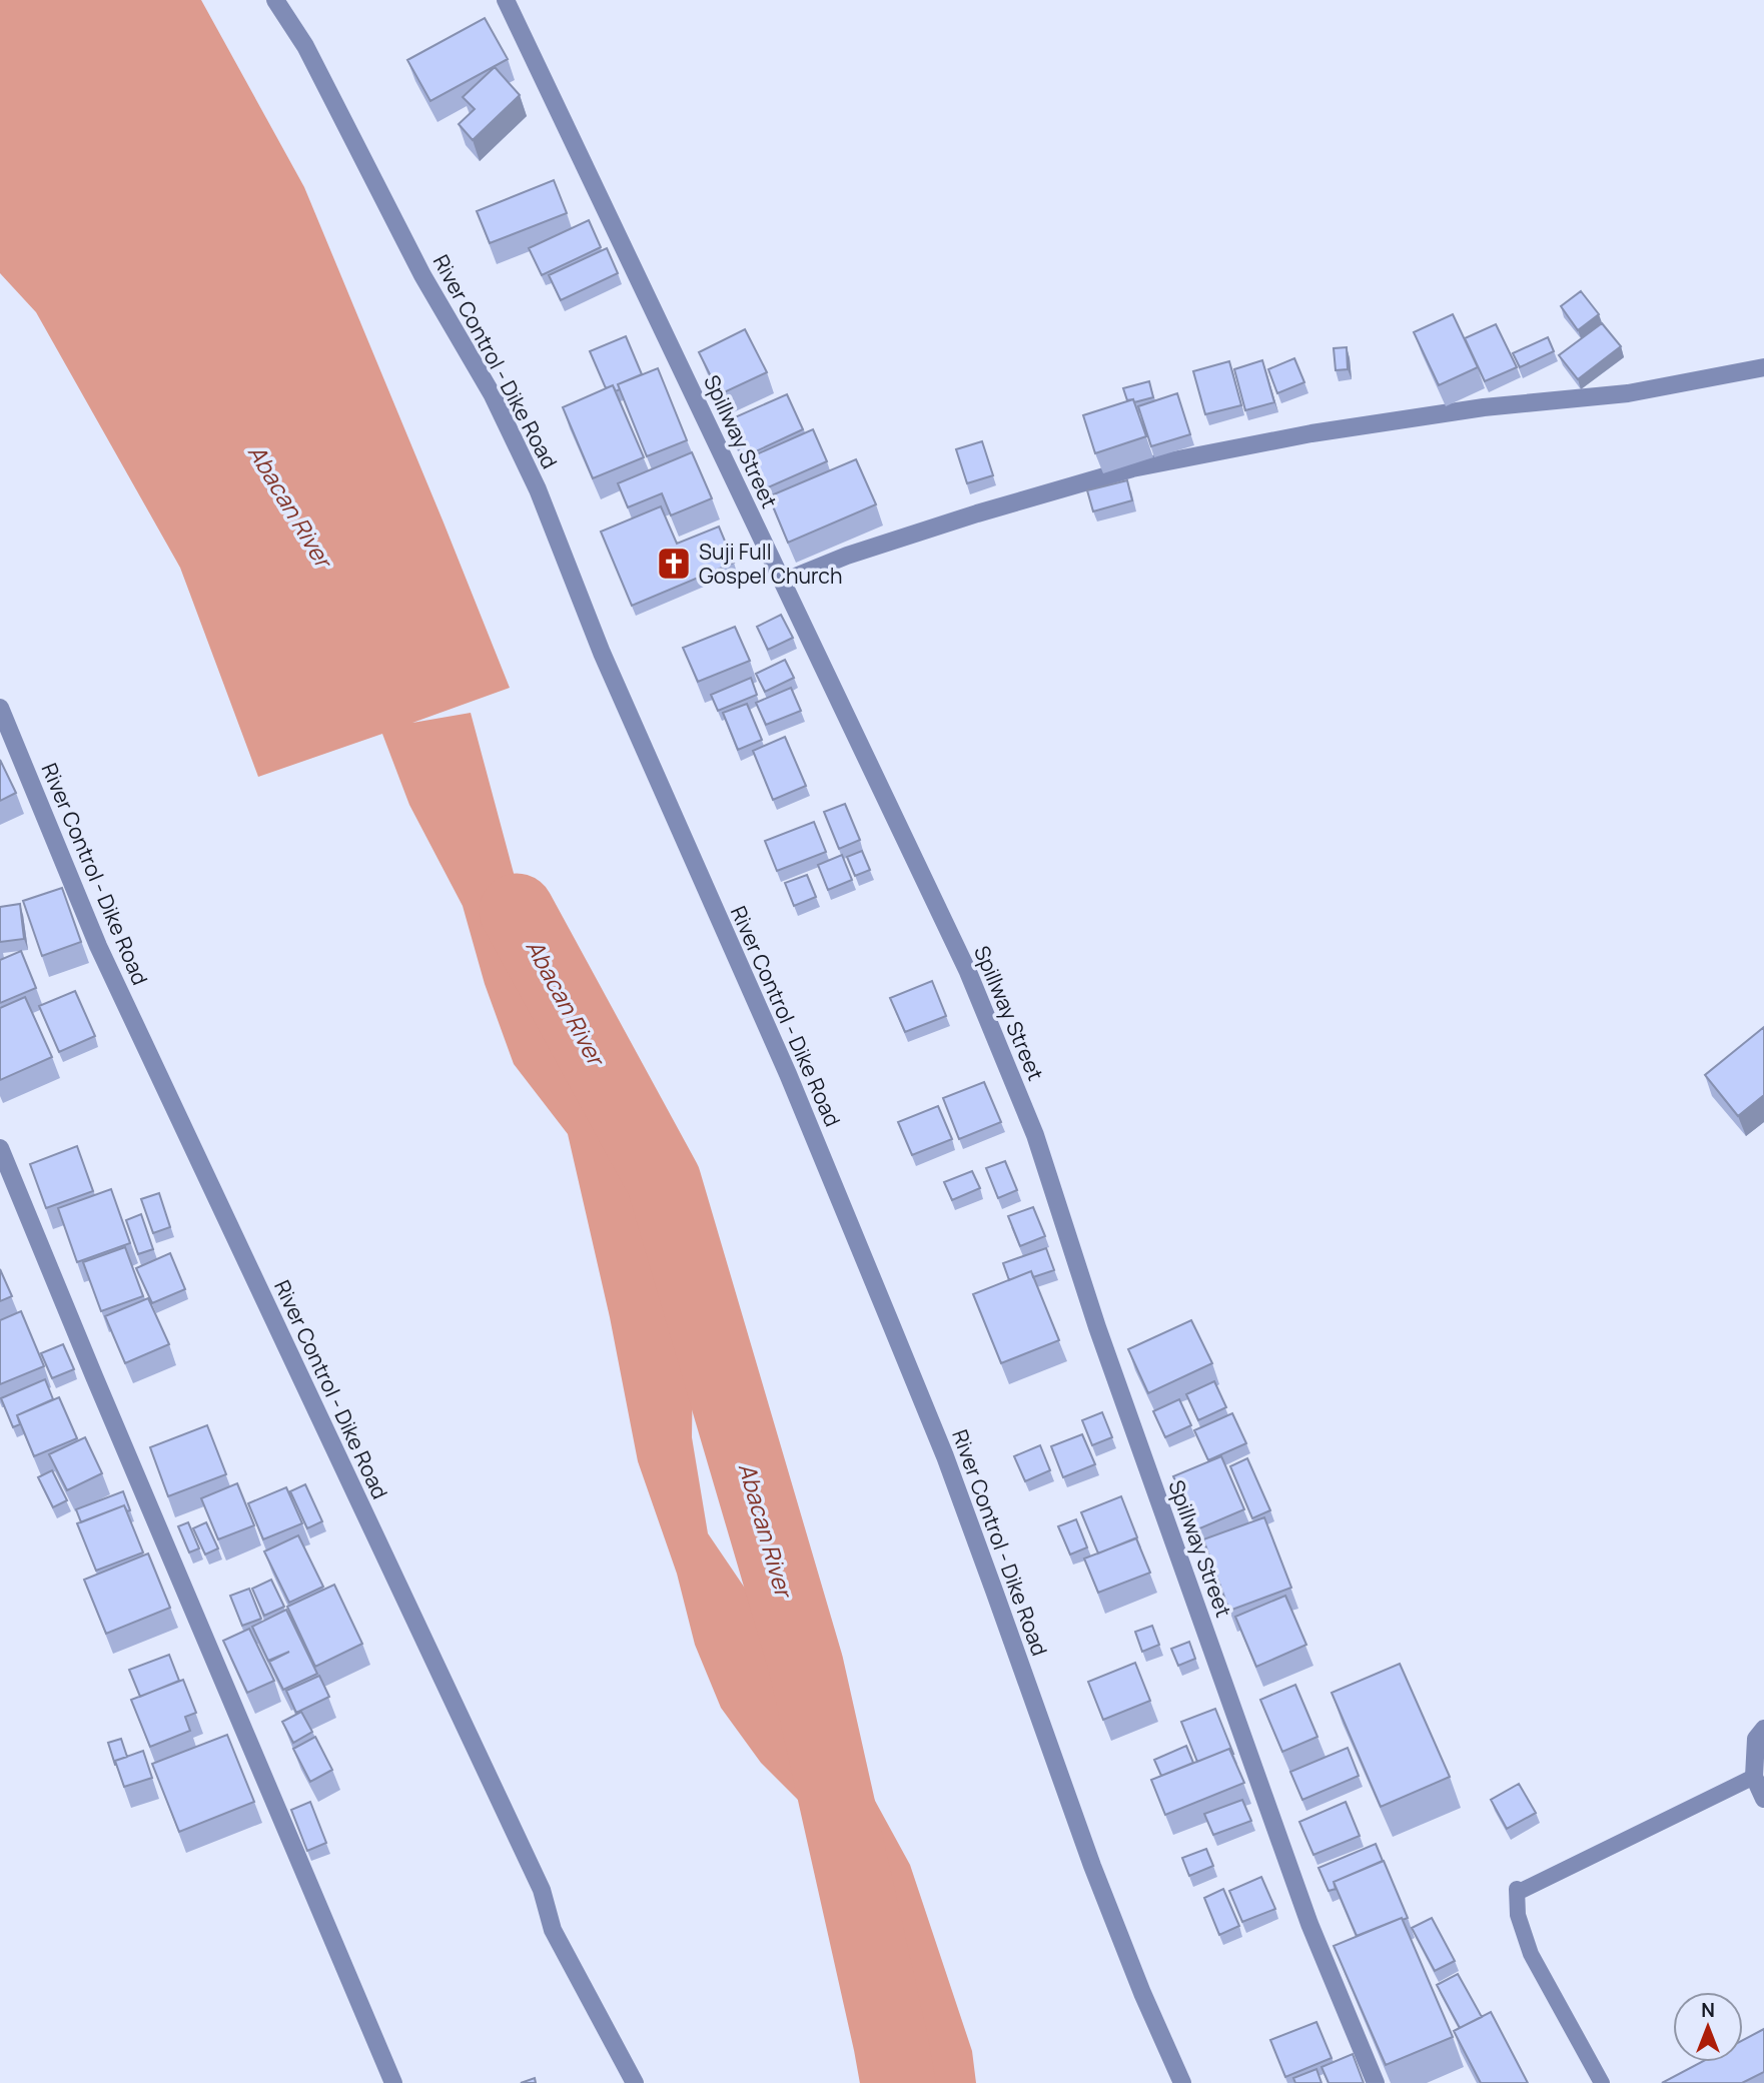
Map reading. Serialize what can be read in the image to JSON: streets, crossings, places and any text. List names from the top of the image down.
{
  "streets": {
    "street": ["River Control - Dike Road", "Spillway Street"]
  },
  "water": ["Abacan River"],
  "places": {
    "church": ["Suji Full Gospel Church"]
  },
  "north": "top"
}
